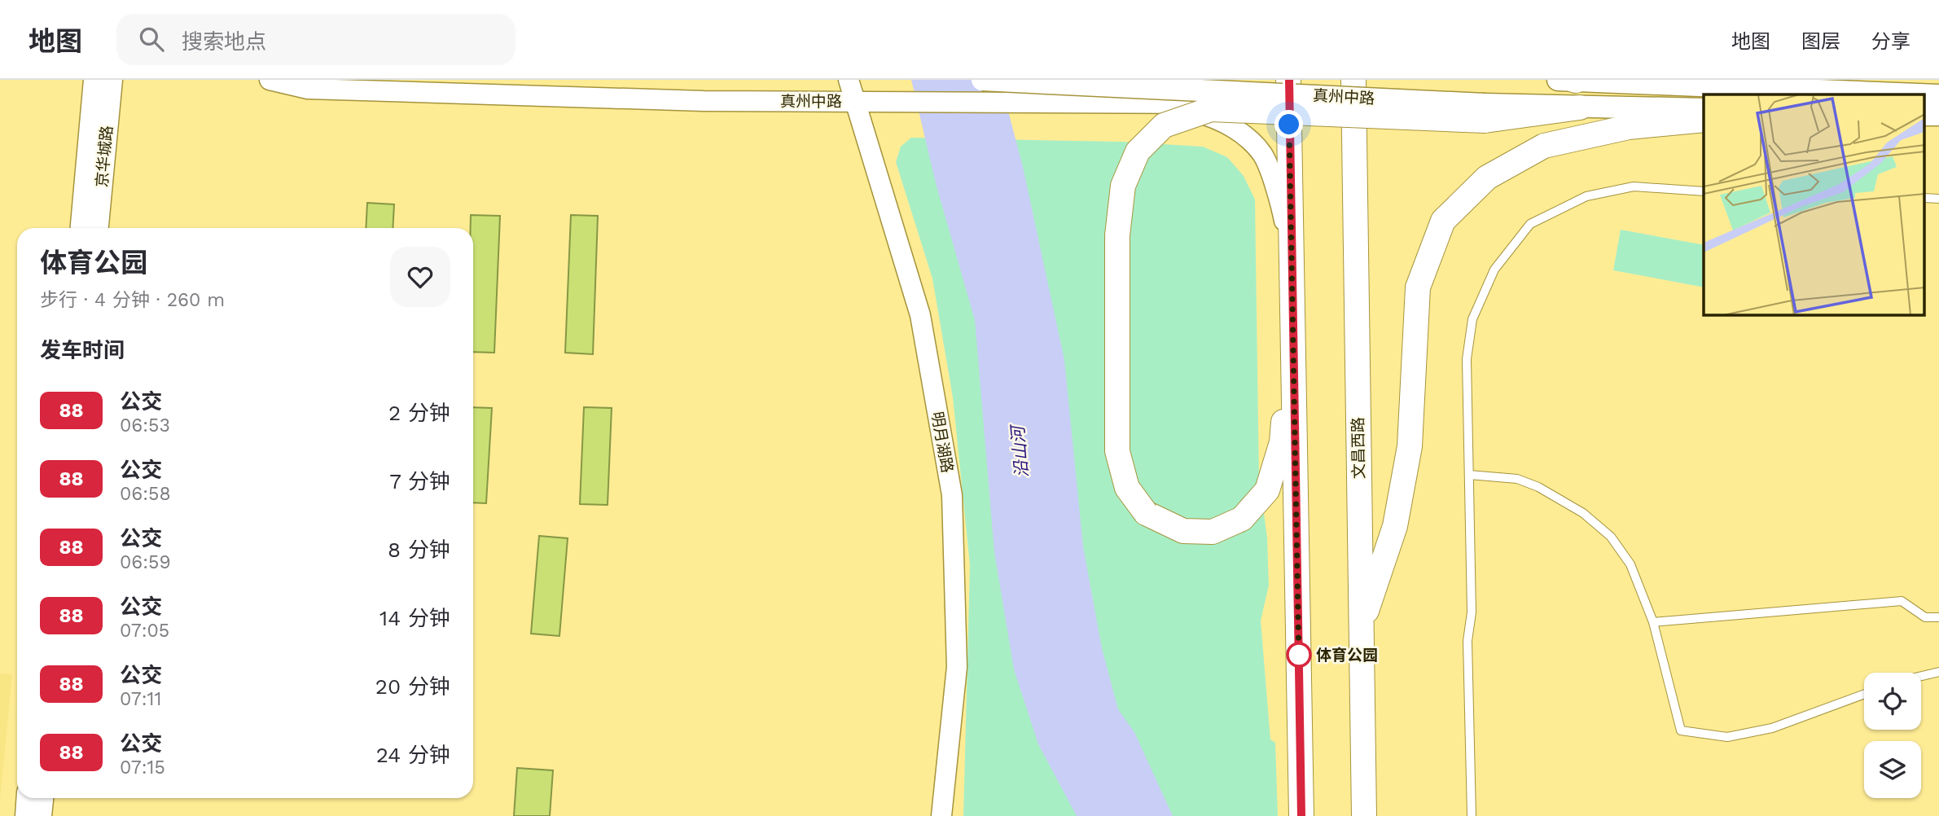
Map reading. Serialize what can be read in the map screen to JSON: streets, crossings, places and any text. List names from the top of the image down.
{
  "streets": {
    "main road": ["真州中路", "京华城路", "文昌西路"],
    "street": ["明月湖路"]
  },
  "crossings": [
    ["真州中路", "明月湖路"],
    ["真州中路", "文昌西路"]
  ],
  "water": ["沿山河"],
  "places": ["体育公园"],
  "lines": ["bus line 88"],
  "page": {
    "header": "地图",
    "search": "搜索地点",
    "nav": ["地图", "图层", "分享"],
    "heading": [
      ["体育公园", "步行 · 4 分钟 · 260 m"],
      "发车时间"
    ],
    "list": [
      {
        "mark": "88",
        "name": "公交",
        "note": "06:53",
        "value": "2 分钟"
      },
      {
        "mark": "88",
        "name": "公交",
        "note": "06:58",
        "value": "7 分钟"
      },
      {
        "mark": "88",
        "name": "公交",
        "note": "06:59",
        "value": "8 分钟"
      },
      {
        "mark": "88",
        "name": "公交",
        "note": "07:05",
        "value": "14 分钟"
      },
      {
        "mark": "88",
        "name": "公交",
        "note": "07:11",
        "value": "20 分钟"
      },
      {
        "mark": "88",
        "name": "公交",
        "note": "07:15",
        "value": "24 分钟"
      }
    ]
  }
}
